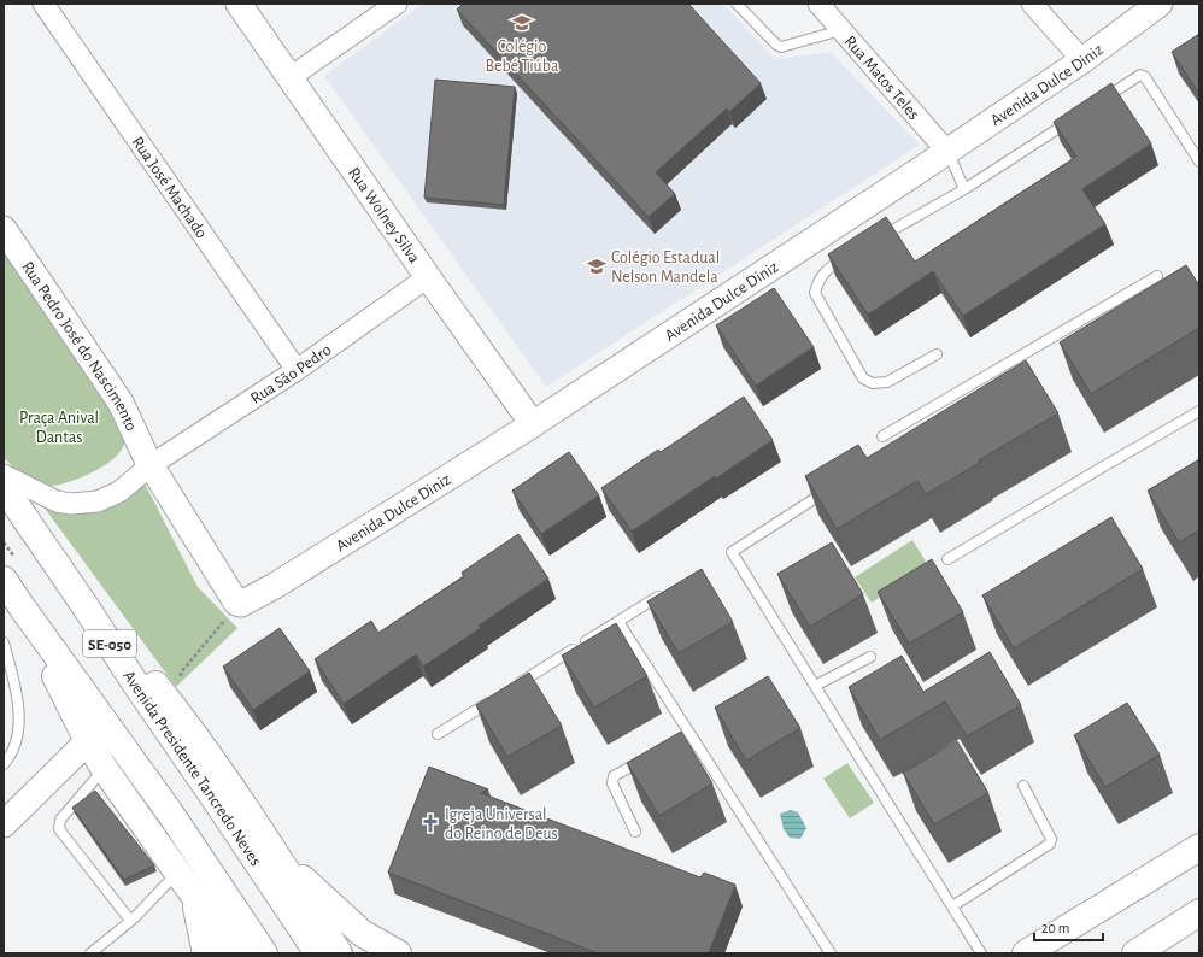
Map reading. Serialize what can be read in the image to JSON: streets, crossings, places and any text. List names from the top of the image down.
{
  "streets": {
    "main road": ["SE-050", "Avenida Presidente Tancredo Neves"],
    "street": [
      "Rua Matos Teles",
      "Avenida Dulce Diniz",
      "Rua José Machado",
      "Rua Wolney Silva",
      "Rua Pedro José do Nascimento",
      "Rua São Pedro"
    ]
  },
  "crossings": [
    ["Rua Matos Teles", "Avenida Dulce Diniz"],
    ["Avenida Dulce Diniz", "Rua Wolney Silva"],
    ["Avenida Dulce Diniz", "Rua Pedro José do Nascimento"],
    ["Rua José Machado", "Rua São Pedro"],
    ["Rua Wolney Silva", "Rua São Pedro"],
    ["Rua Pedro José do Nascimento", "Rua São Pedro"]
  ],
  "parks": ["Praça Anival Dantas"],
  "places": {
    "school or university": ["Colégio Bebé Tiúba", "Colégio Estadual Nelson Mandela"],
    "church": ["Igreja Universal do Reino de Deus"]
  },
  "scale_bar": "20 m"
}
